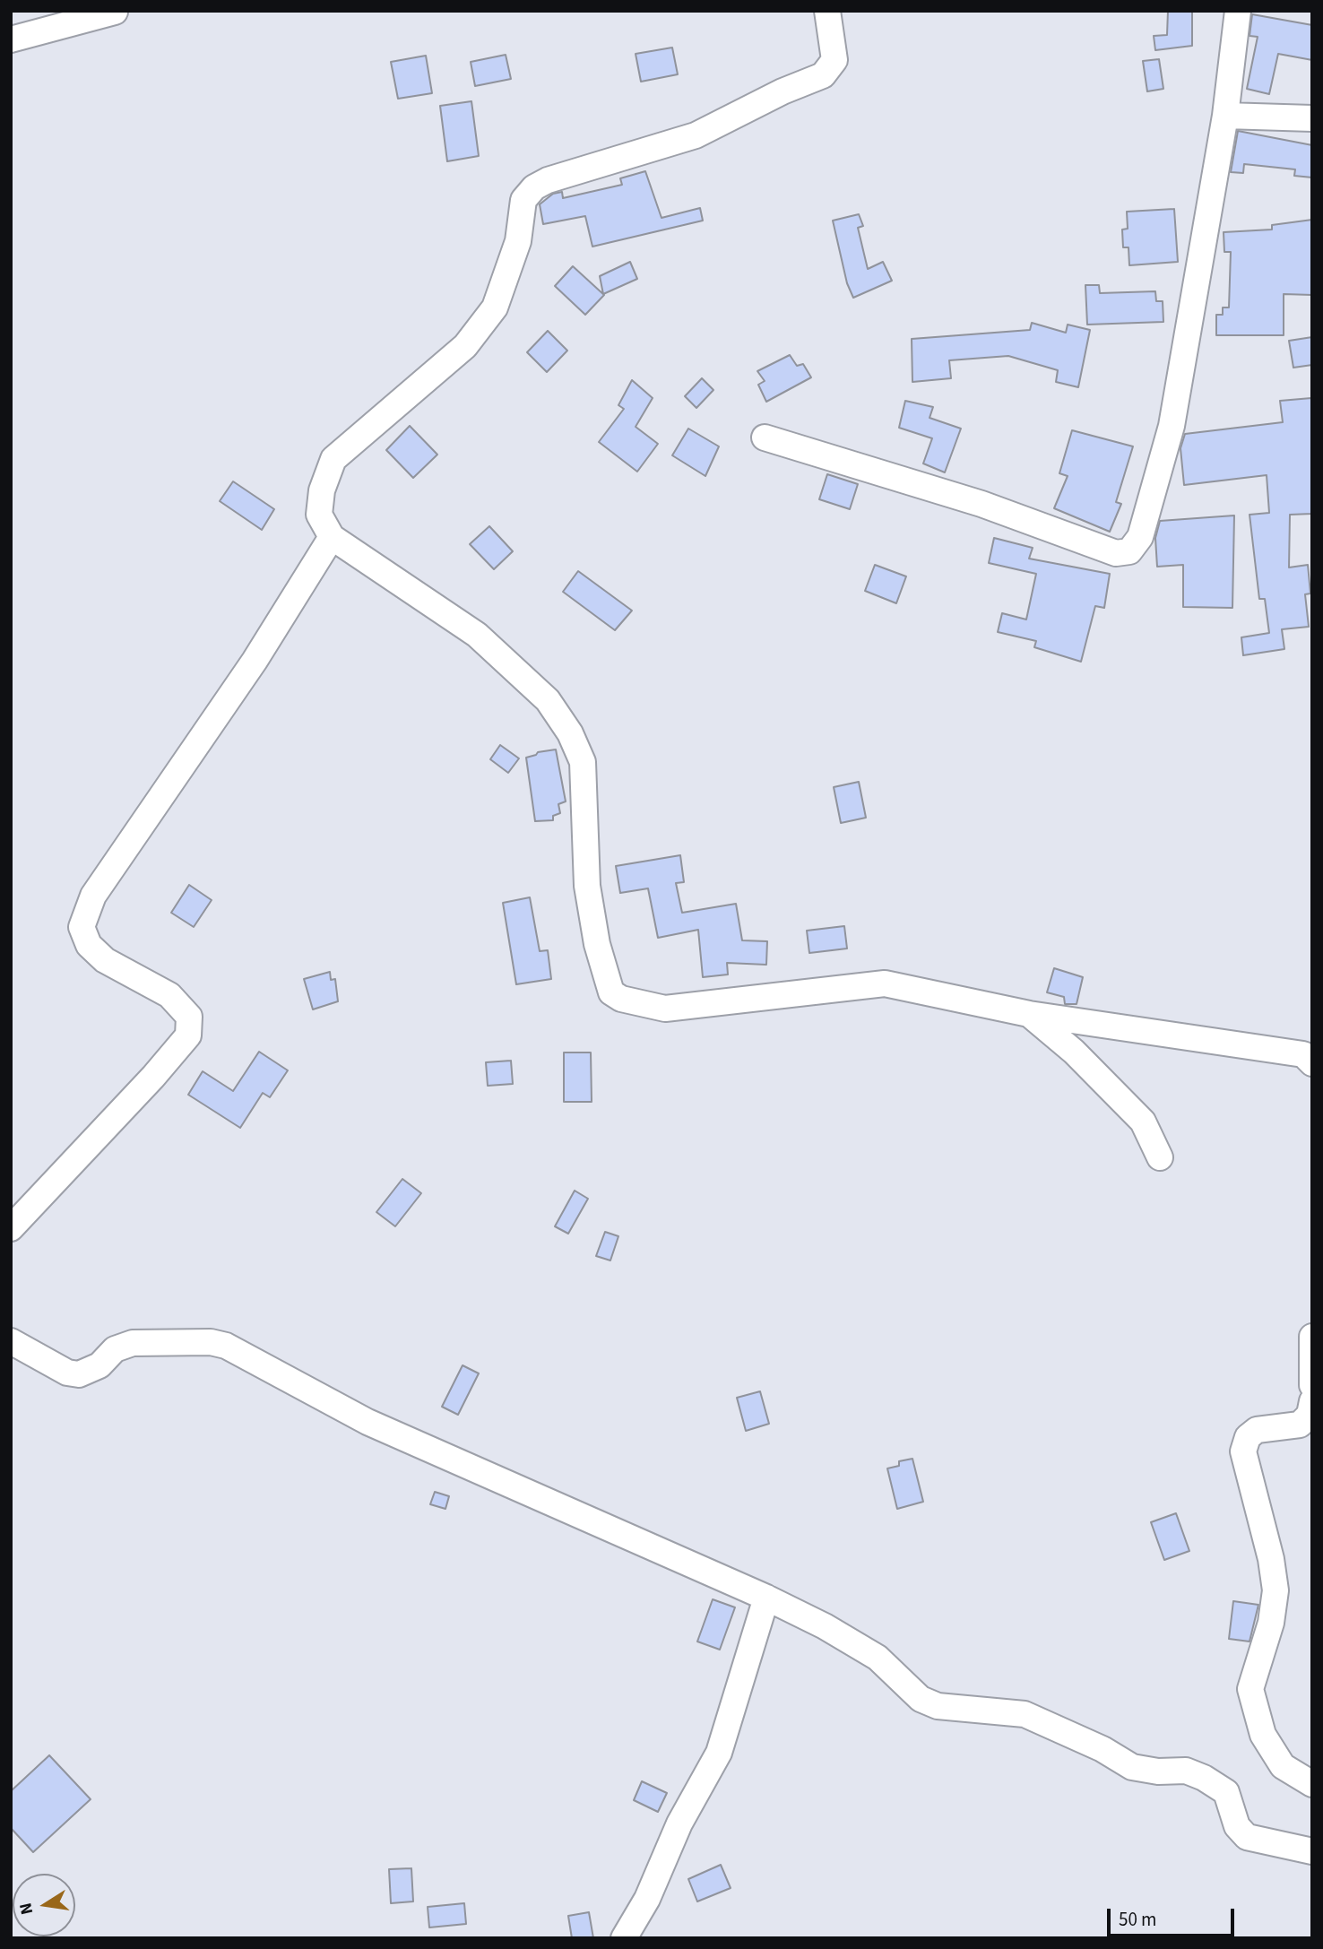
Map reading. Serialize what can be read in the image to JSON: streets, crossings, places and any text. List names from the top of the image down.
{
  "scale_bar": "50 m",
  "north": "left"
}
